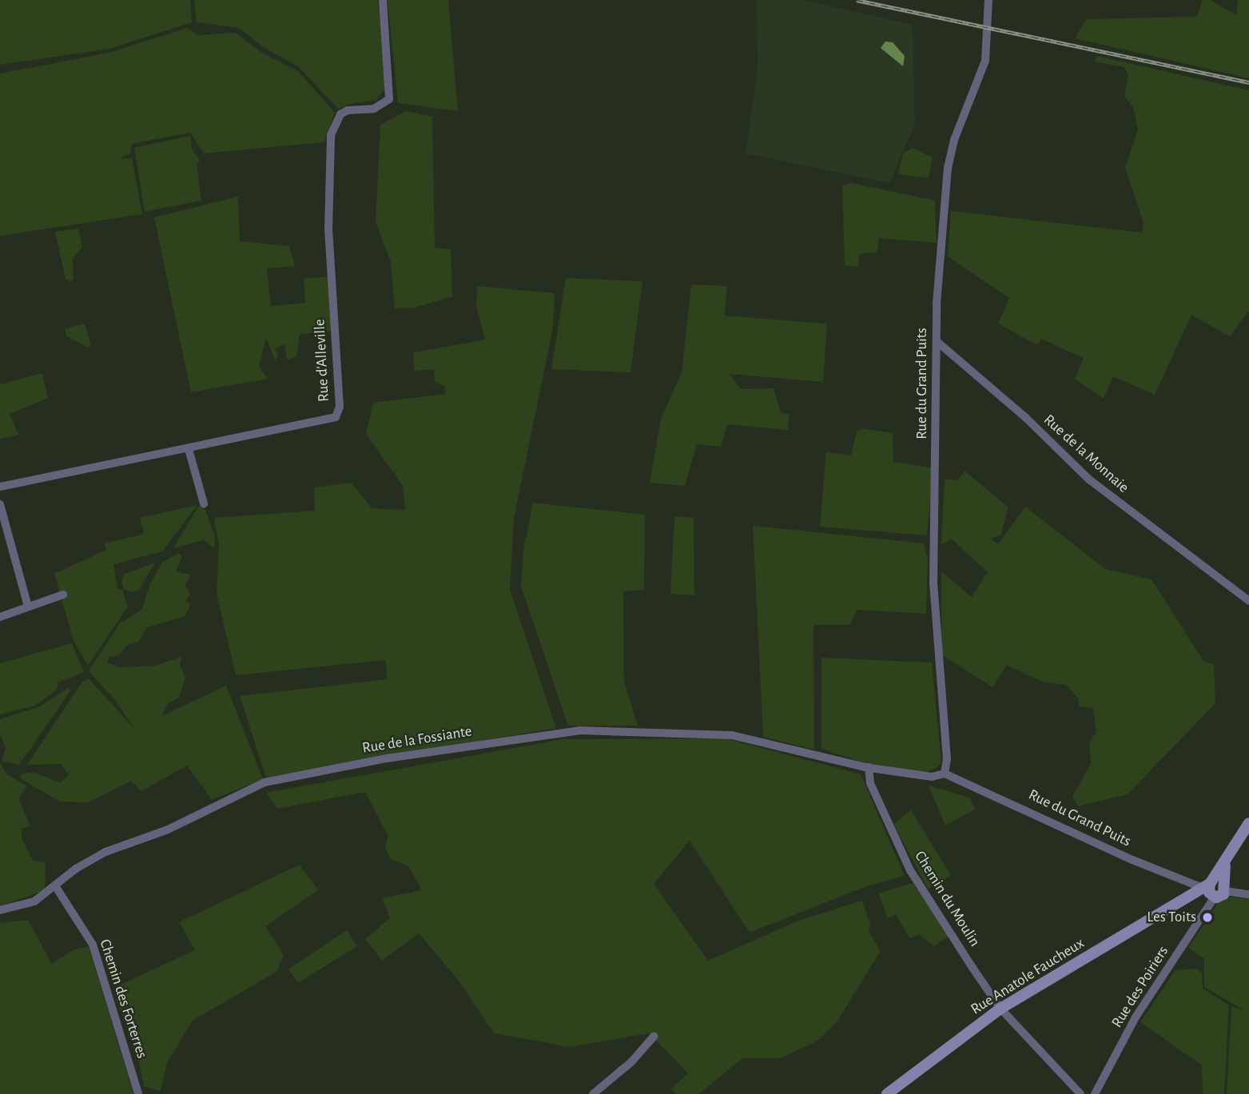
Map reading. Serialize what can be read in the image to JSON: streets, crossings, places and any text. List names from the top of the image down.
{
  "streets": {
    "main road": ["Rue Anatole Faucheux"],
    "street": [
      "Rue d'Alleville",
      "Rue du Grand Puits",
      "Rue de la Monnaie",
      "Rue de la Fossiante",
      "Chemin du Moulin",
      "Rue des Poiriers",
      "Chemin des Forterres"
    ]
  },
  "crossings": [
    ["Rue du Grand Puits", "Rue de la Monnaie"],
    ["Rue du Grand Puits", "Rue de la Fossiante"],
    ["Rue du Grand Puits", "Chemin du Moulin"],
    ["Rue du Grand Puits", "Rue Anatole Faucheux"],
    ["Rue du Grand Puits", "Rue des Poiriers"],
    ["Rue de la Fossiante", "Chemin du Moulin"],
    ["Rue de la Fossiante", "Chemin des Forterres"],
    ["Chemin du Moulin", "Rue Anatole Faucheux"],
    ["Rue Anatole Faucheux", "Rue des Poiriers"]
  ],
  "places": ["Les Toits"]
}
